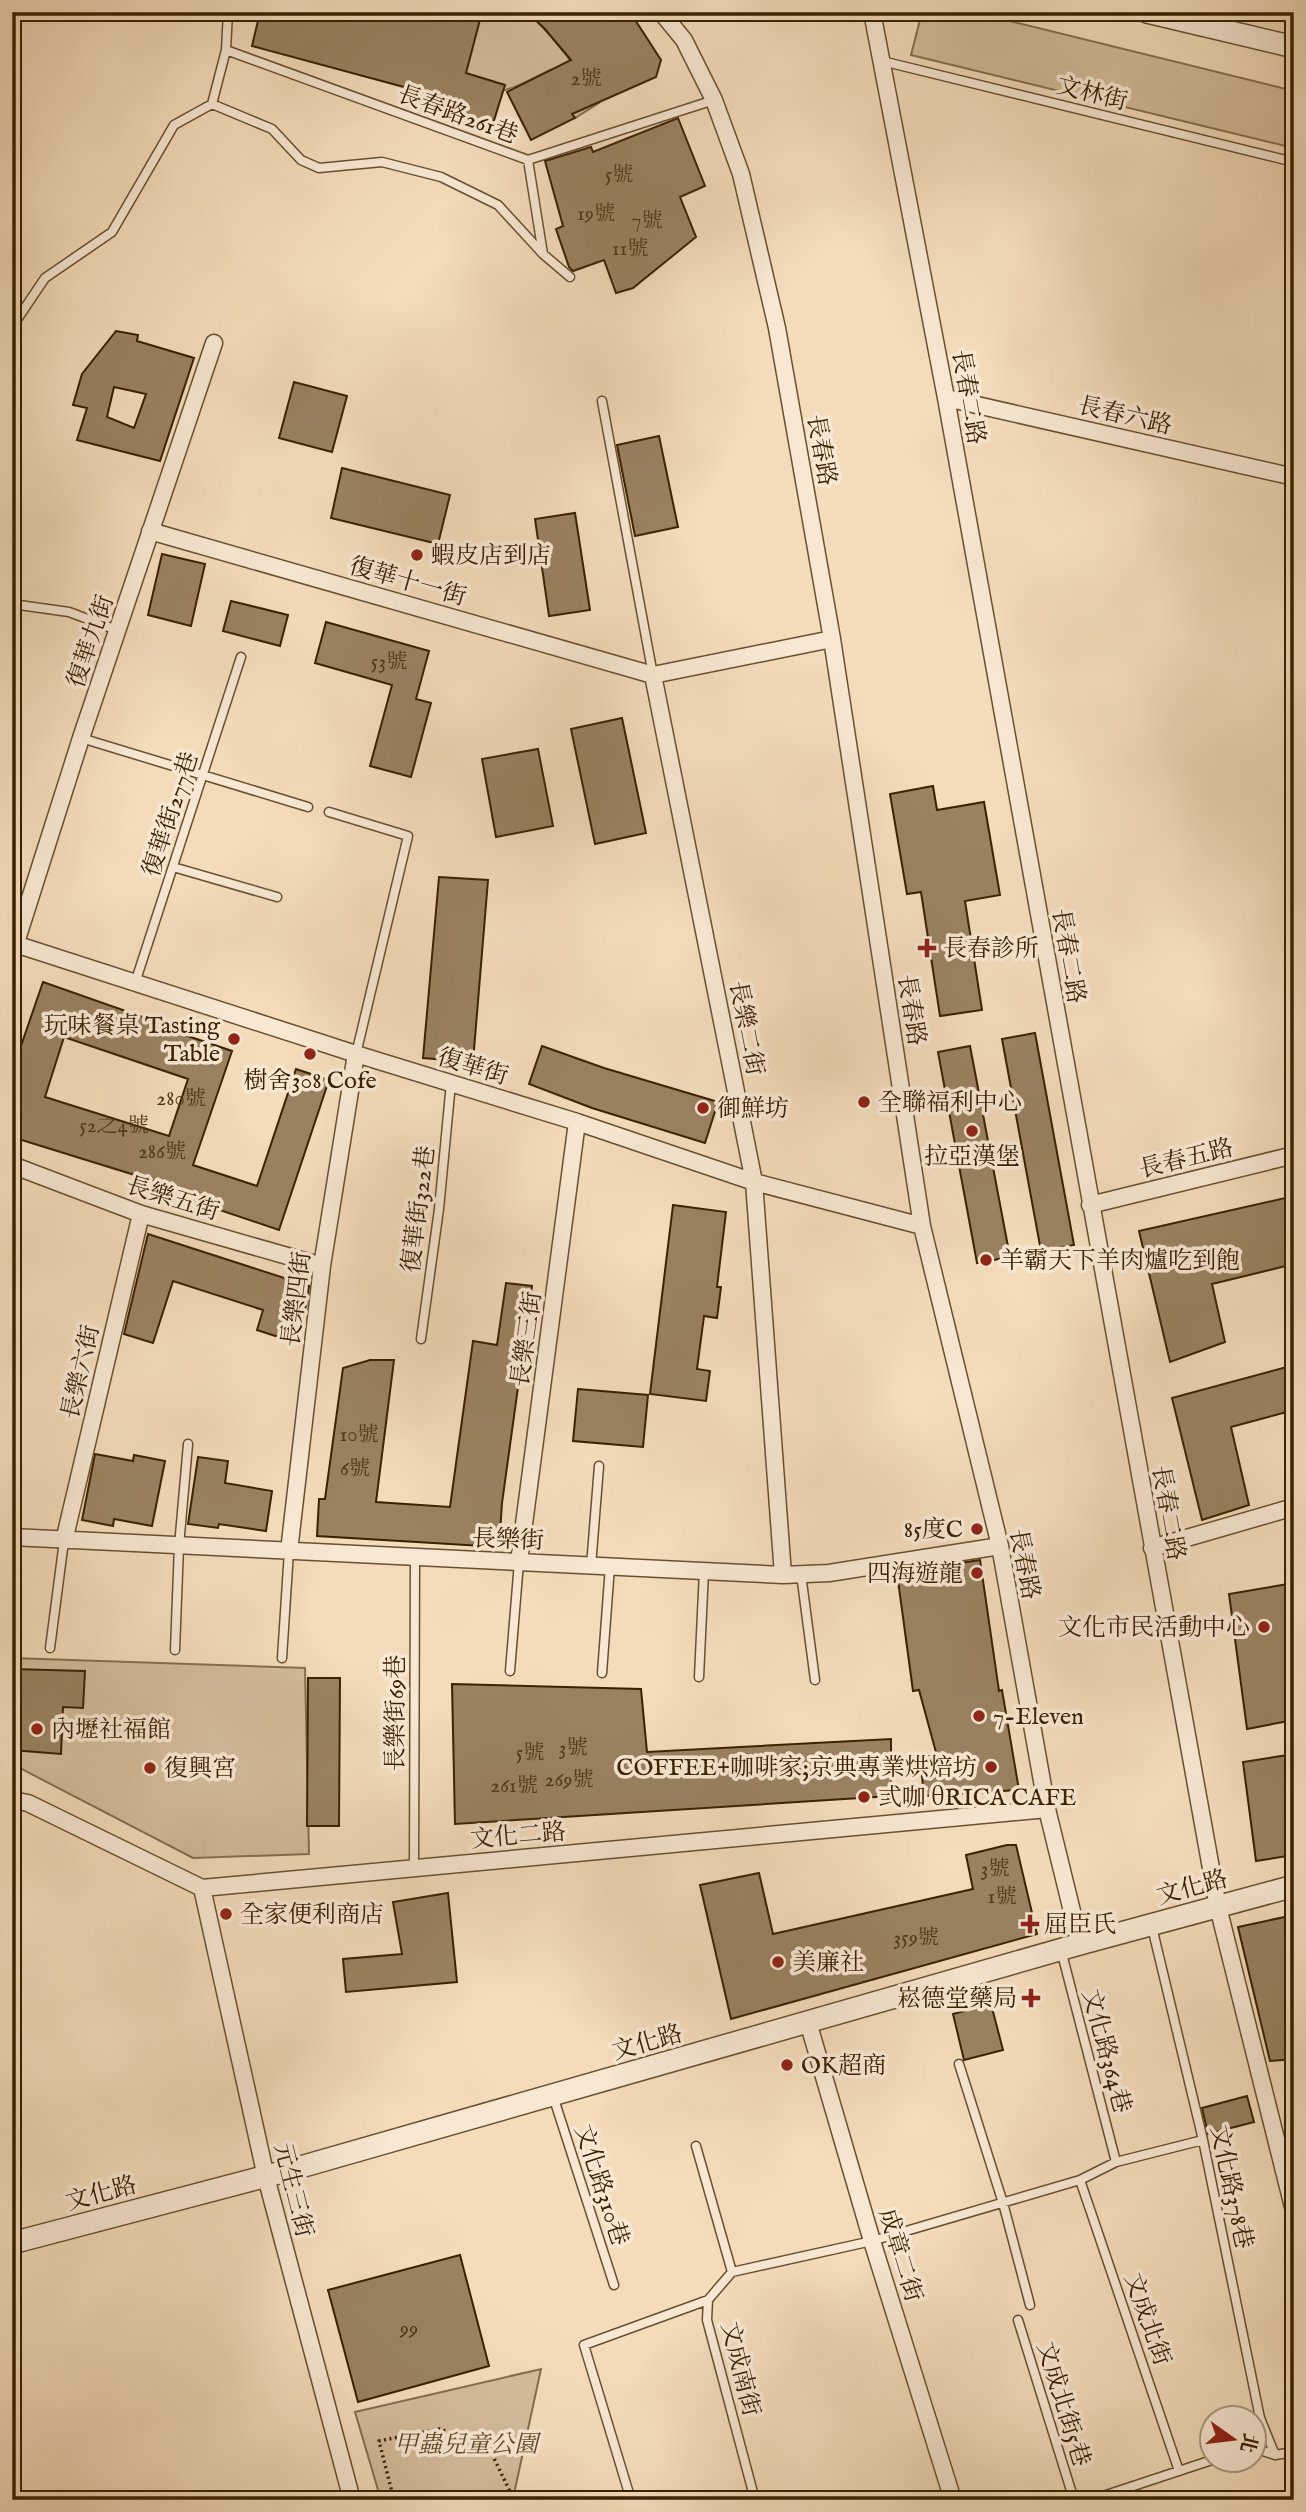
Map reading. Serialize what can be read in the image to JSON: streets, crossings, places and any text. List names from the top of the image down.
{
  "streets": {
    "street": [
      "長春二路",
      "長春六路",
      "長春路",
      "復華十一街",
      "復華九街",
      "長樂二街",
      "復華街",
      "長春五路",
      "長樂五街",
      "長樂四街",
      "長樂三街",
      "長樂六街",
      "長樂街",
      "文化二路",
      "文化路",
      "元生三街",
      "成章二街"
    ],
    "lane": [
      "文林街",
      "長春路261巷",
      "復華街277巷",
      "復華街322巷",
      "長樂街69巷",
      "文化路364巷",
      "文化路310巷",
      "文化路378巷",
      "文成北街",
      "文成南街",
      "文成北街5巷"
    ]
  },
  "crossings": [
    ["文林街", "長春二路"],
    ["長春路261巷", "長春路"],
    ["長春二路", "長春六路"],
    ["長春二路", "長春五路"],
    ["長春二路", "文化路"],
    ["長春路", "復華街"],
    ["長春路", "長樂街"],
    ["長春路", "文化二路"],
    ["長春路", "文化路"],
    ["長春路", "文化路364巷"],
    ["復華十一街", "復華九街"],
    ["復華十一街", "長樂二街"],
    ["復華九街", "復華街"],
    ["復華街277巷", "復華街"],
    ["長樂二街", "復華街"],
    ["長樂二街", "長樂街"],
    ["復華街", "復華街322巷"],
    ["復華街", "長樂四街"],
    ["復華街", "長樂三街"],
    ["長樂五街", "長樂四街"],
    ["長樂五街", "長樂六街"],
    ["長樂四街", "長樂街"],
    ["長樂三街", "長樂街"],
    ["長樂六街", "長樂街"],
    ["長樂街", "長樂街69巷"],
    ["長樂街69巷", "文化二路"],
    ["文化二路", "元生三街"],
    ["文化路", "文化路364巷"],
    ["文化路", "文化路310巷"],
    ["文化路", "文化路378巷"],
    ["文化路", "元生三街"],
    ["文化路", "成章二街"]
  ],
  "parks": ["甲蟲兒童公園"],
  "places": {
    "other": [
      "蝦皮店到店",
      "玩味餐桌 Tasting Table",
      "樹舍308 Cofe",
      "全聯福利中心",
      "御鮮坊",
      "拉亞漢堡",
      "羊霸天下羊肉爐吃到飽",
      "85度C",
      "四海遊龍",
      "文化市民活動中心",
      "7-Eleven",
      "內壢社福館",
      "COFFEE+咖啡家;京典專業烘焙坊",
      "復興宮",
      "弎咖 θRICA CAFE",
      "全家便利商店",
      "美廉社",
      "OK超商"
    ],
    "health": ["長春診所", "屈臣氏", "崧德堂藥局"]
  },
  "house_numbers": [
    "2號",
    "5號",
    "19號",
    "7號",
    "11號",
    "53號",
    "280號",
    "52之4號",
    "286號",
    "10號",
    "6號",
    "3號",
    "5號",
    "269號",
    "261號",
    "3號",
    "1號",
    "359號",
    "99"
  ],
  "north": "right"
}
